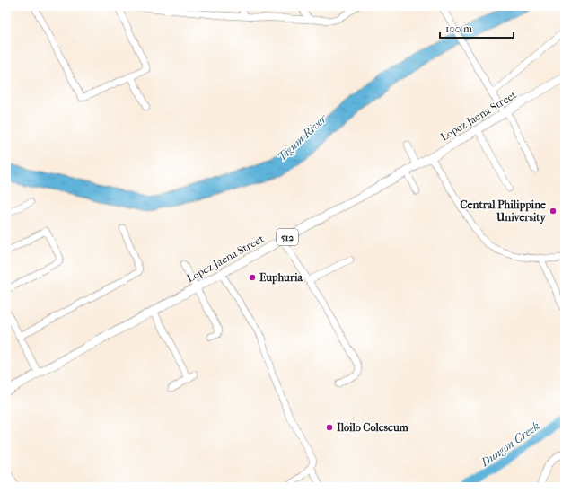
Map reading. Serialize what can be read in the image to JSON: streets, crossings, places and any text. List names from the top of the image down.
{
  "streets": {
    "main road": ["Lopez Jaena Street", "512"]
  },
  "water": ["Tigum River", "Dungon Creek"],
  "places": ["Central Philippine University", "Euphuria", "Iloilo Coleseum"],
  "scale_bar": "100 m"
}
